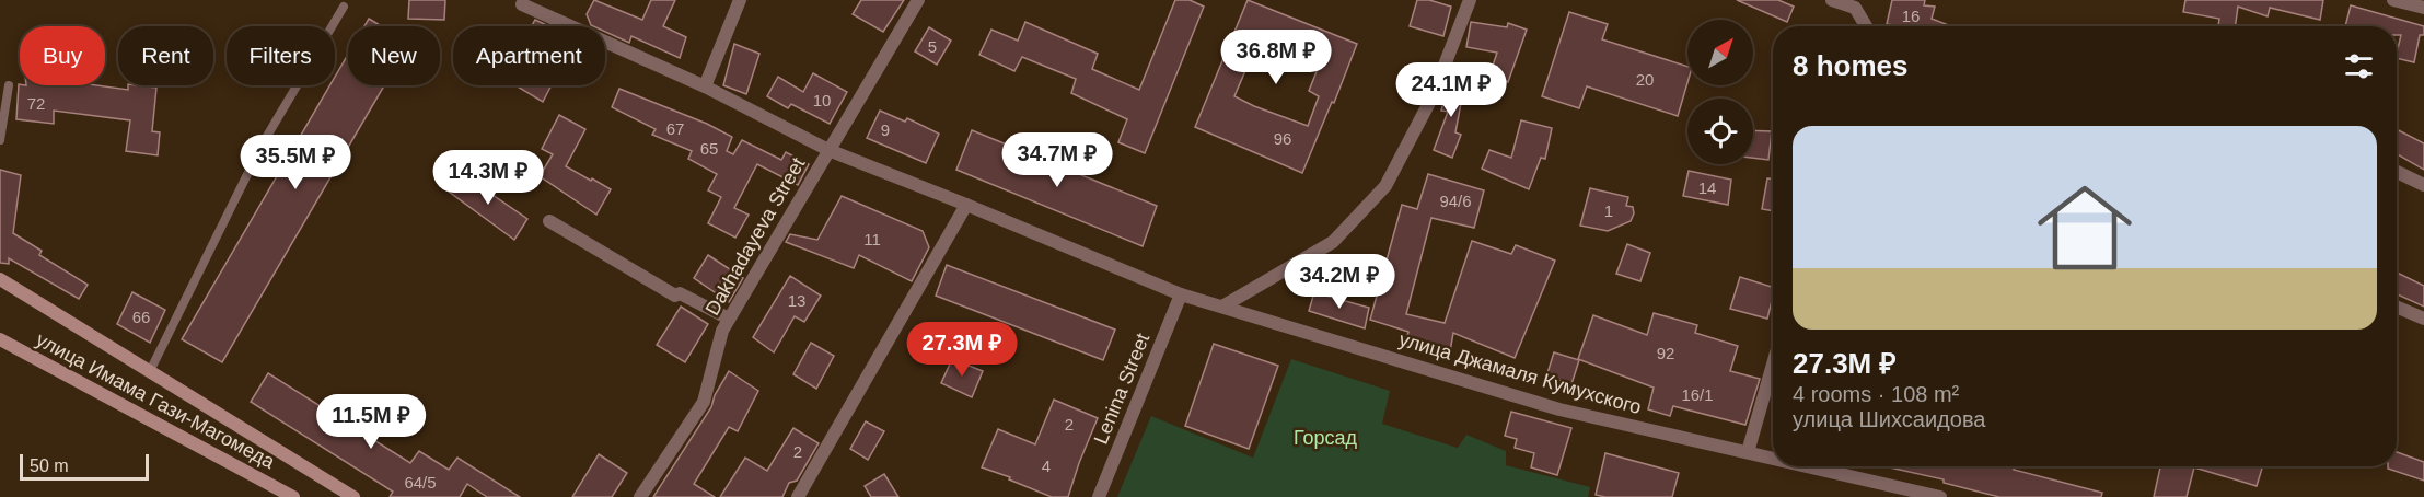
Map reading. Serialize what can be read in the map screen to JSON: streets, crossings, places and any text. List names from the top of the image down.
{
  "streets": {
    "main road": ["улица Имама Гази-Магомеда"],
    "street": ["Dakhadayeva Street", "улица Джамаля Кумухского", "Lenina Street"]
  },
  "crossings": [
    ["Dakhadayeva Street", "улица Джамаля Кумухского"],
    ["улица Джамаля Кумухского", "Lenina Street"]
  ],
  "parks": ["Горсад"],
  "house_numbers": [
    "16",
    "5",
    "20",
    "10",
    "72",
    "67",
    "9",
    "96",
    "65",
    "14",
    "94/6",
    "1",
    "11",
    "13",
    "66",
    "92",
    "16/1",
    "2",
    "2",
    "4",
    "64/5"
  ],
  "scale_bar": "50 m",
  "north": "top right",
  "page": {
    "chip": [
      "Buy",
      "Rent",
      "Filters",
      "New",
      "Apartment"
    ],
    "heading": "8 homes",
    "price": [
      "36.8M ₽",
      "24.1M ₽",
      "34.7M ₽",
      "35.5M ₽",
      "14.3M ₽",
      "34.2M ₽",
      "27.3M ₽",
      "11.5M ₽"
    ],
    "list": [
      {
        "name": "27.3M ₽",
        "note": "4 rooms · 108 m² · улица Шихсаидова"
      }
    ],
    "scale": "50 m"
  }
}
